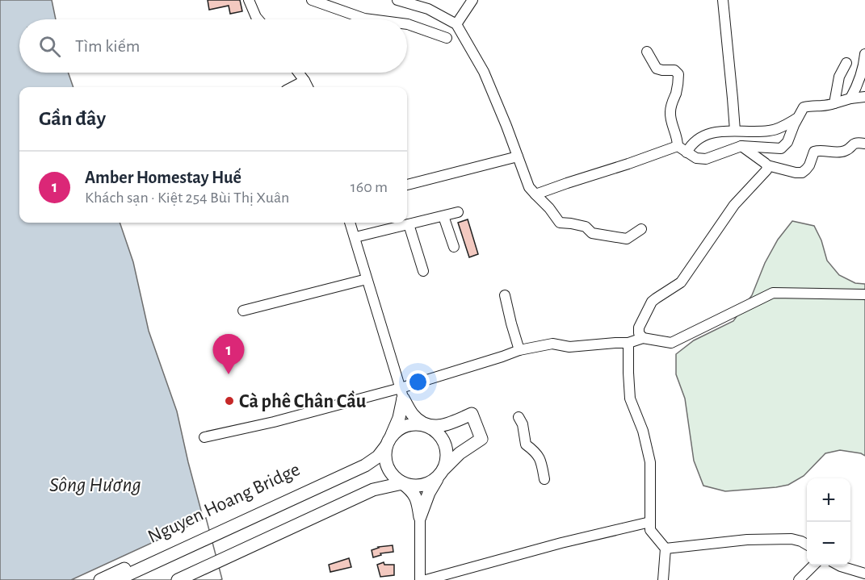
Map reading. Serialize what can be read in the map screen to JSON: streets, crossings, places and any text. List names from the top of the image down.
{
  "streets": {
    "main road": ["Nguyen Hoang Bridge"]
  },
  "water": ["Sông Hương"],
  "places": ["Cà phê Chân Cầu"],
  "page": {
    "search": "Tìm kiếm",
    "heading": "Gần đây",
    "list": [
      {
        "mark": "1",
        "name": "Amber Homestay Huế",
        "note": "Khách sạn · Kiệt 254 Bùi Thị Xuân",
        "value": "160 m"
      }
    ],
    "pins": "1",
    "map_buttons": ["+", "−"]
  }
}
